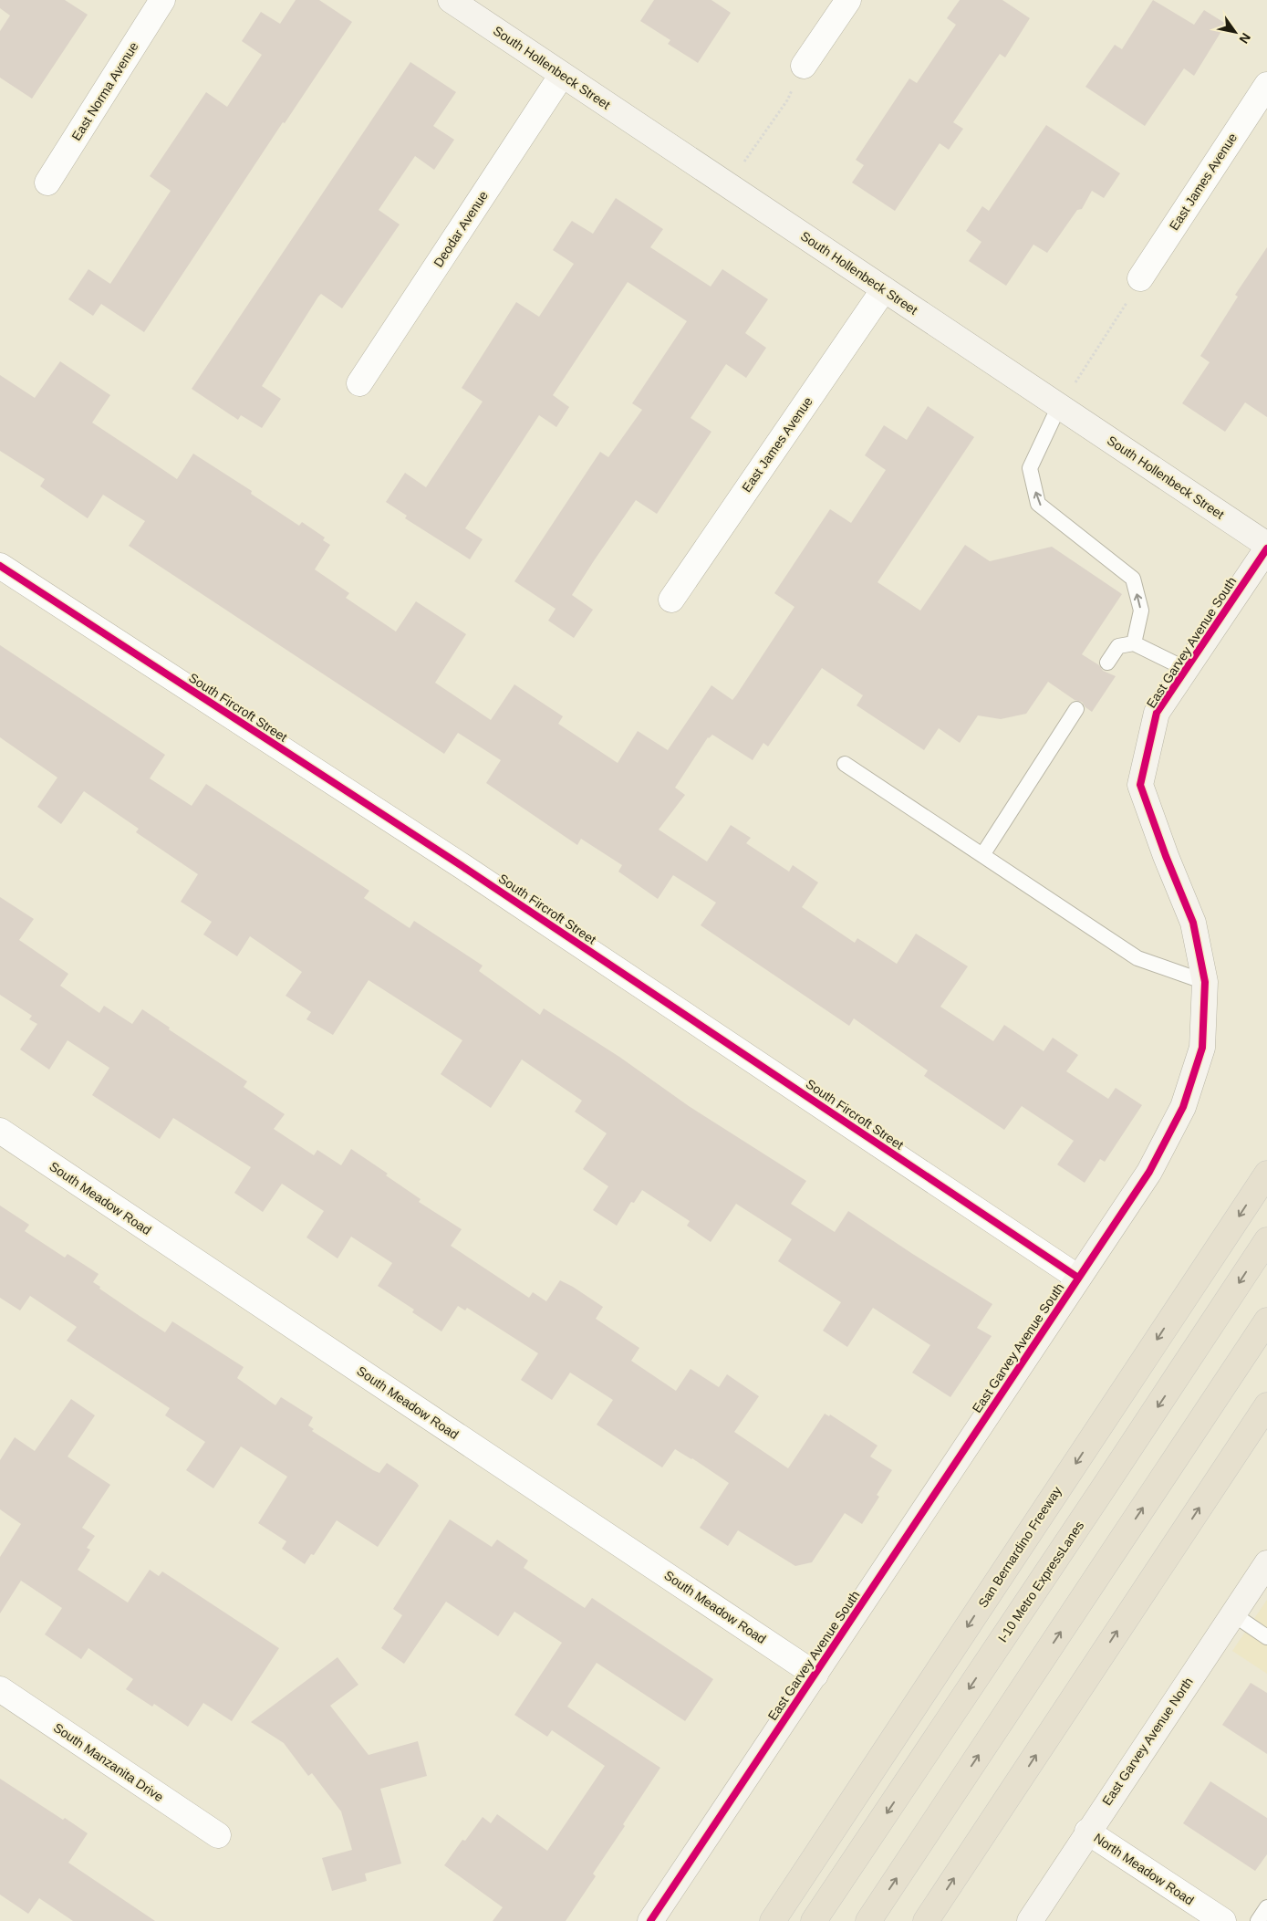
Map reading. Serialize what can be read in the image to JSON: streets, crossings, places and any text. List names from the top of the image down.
{
  "streets": {
    "highway": ["San Bernardino Freeway", "I-10 Metro ExpressLanes"],
    "street": [
      "South Hollenbeck Street",
      "East Norma Avenue",
      "East James Avenue",
      "Deodar Avenue",
      "East Garvey Avenue South",
      "South Fircroft Street",
      "South Meadow Road",
      "East Garvey Avenue North",
      "South Manzanita Drive",
      "North Meadow Road"
    ]
  },
  "crossings": [
    ["South Hollenbeck Street", "East James Avenue"],
    ["South Hollenbeck Street", "Deodar Avenue"],
    ["East Garvey Avenue South", "South Fircroft Street"],
    ["East Garvey Avenue South", "South Meadow Road"],
    ["East Garvey Avenue North", "North Meadow Road"]
  ],
  "north": "bottom right"
}
